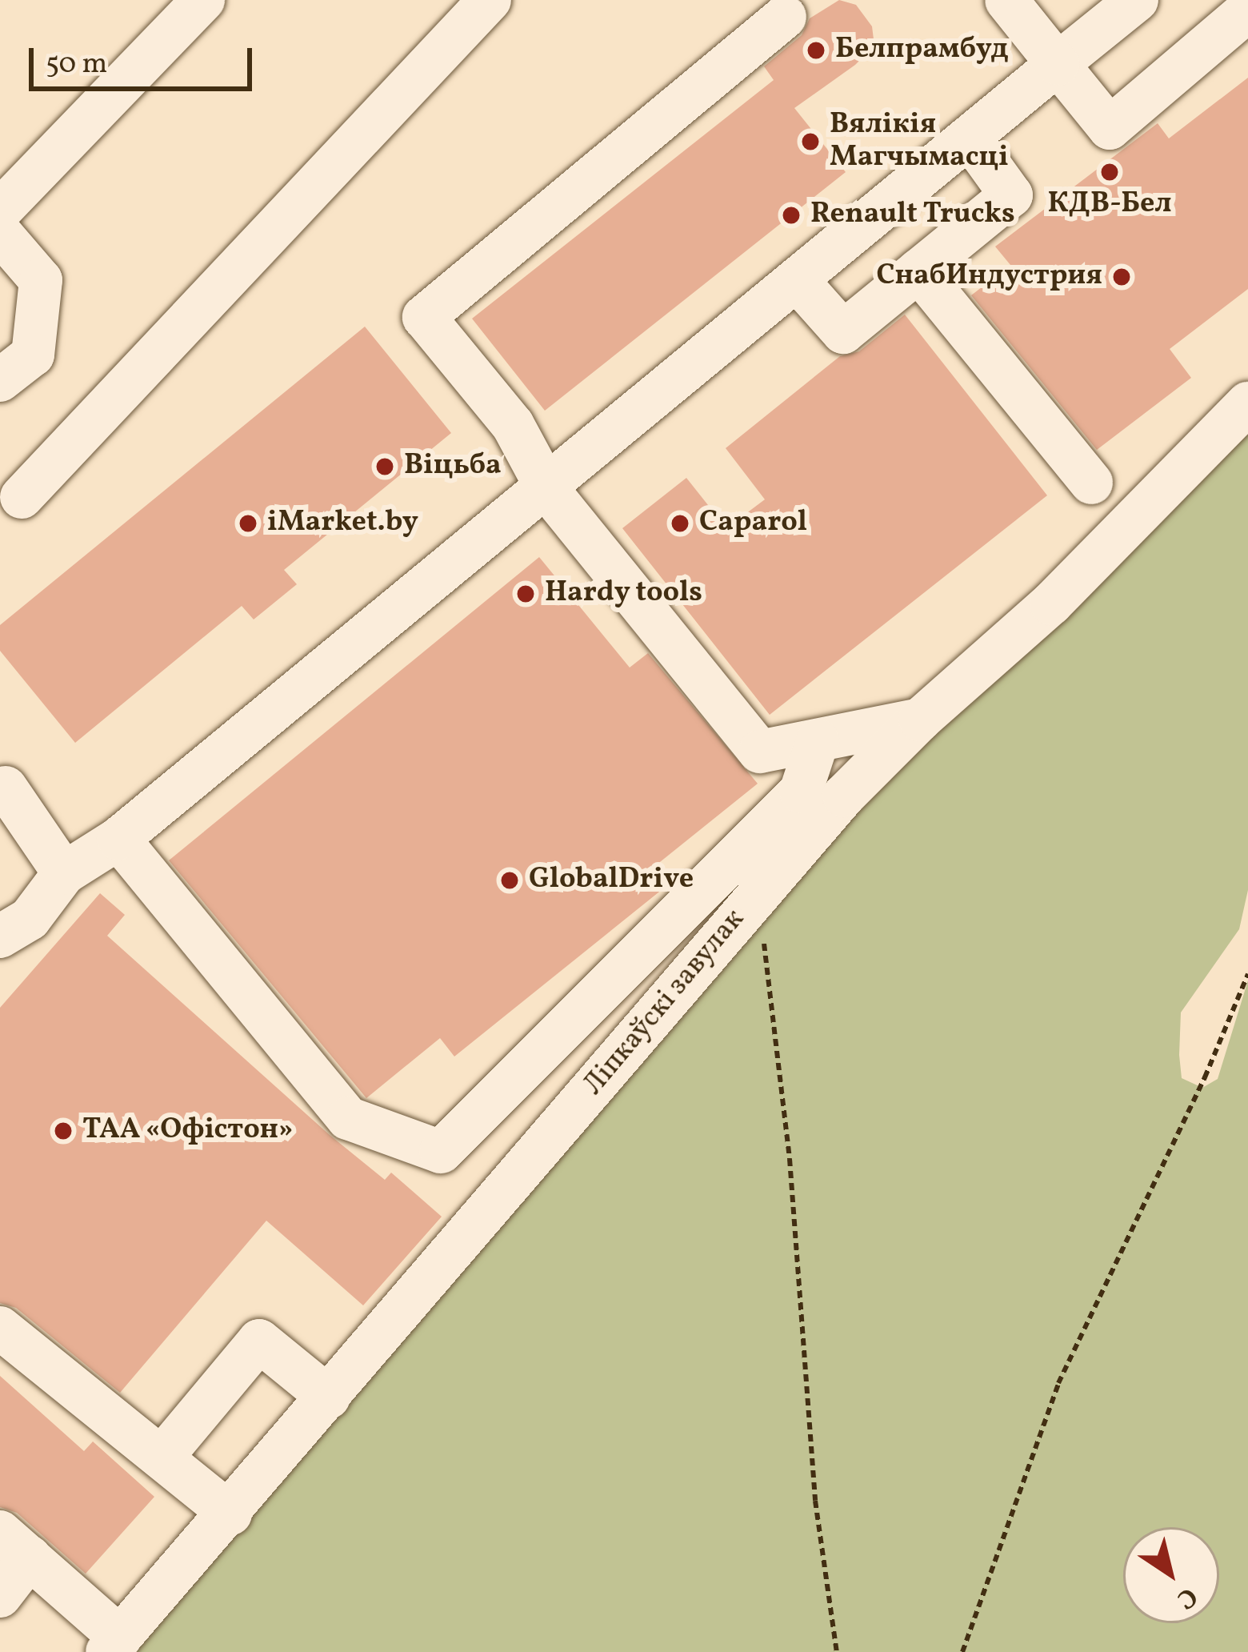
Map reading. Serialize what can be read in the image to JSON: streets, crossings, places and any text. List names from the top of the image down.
{
  "streets": {
    "street": ["Ліпкаўскі завулак"]
  },
  "places": [
    "Белпрамбуд",
    "Вялікія Магчымасці",
    "КДВ-Бел",
    "Renault Trucks",
    "СнабИндустрия",
    "Віцьба",
    "iMarket.by",
    "Caparol",
    "Hardy tools",
    "GlobalDrive",
    "ТАА «Офістон»"
  ],
  "scale_bar": "50 m",
  "north": "bottom right"
}
